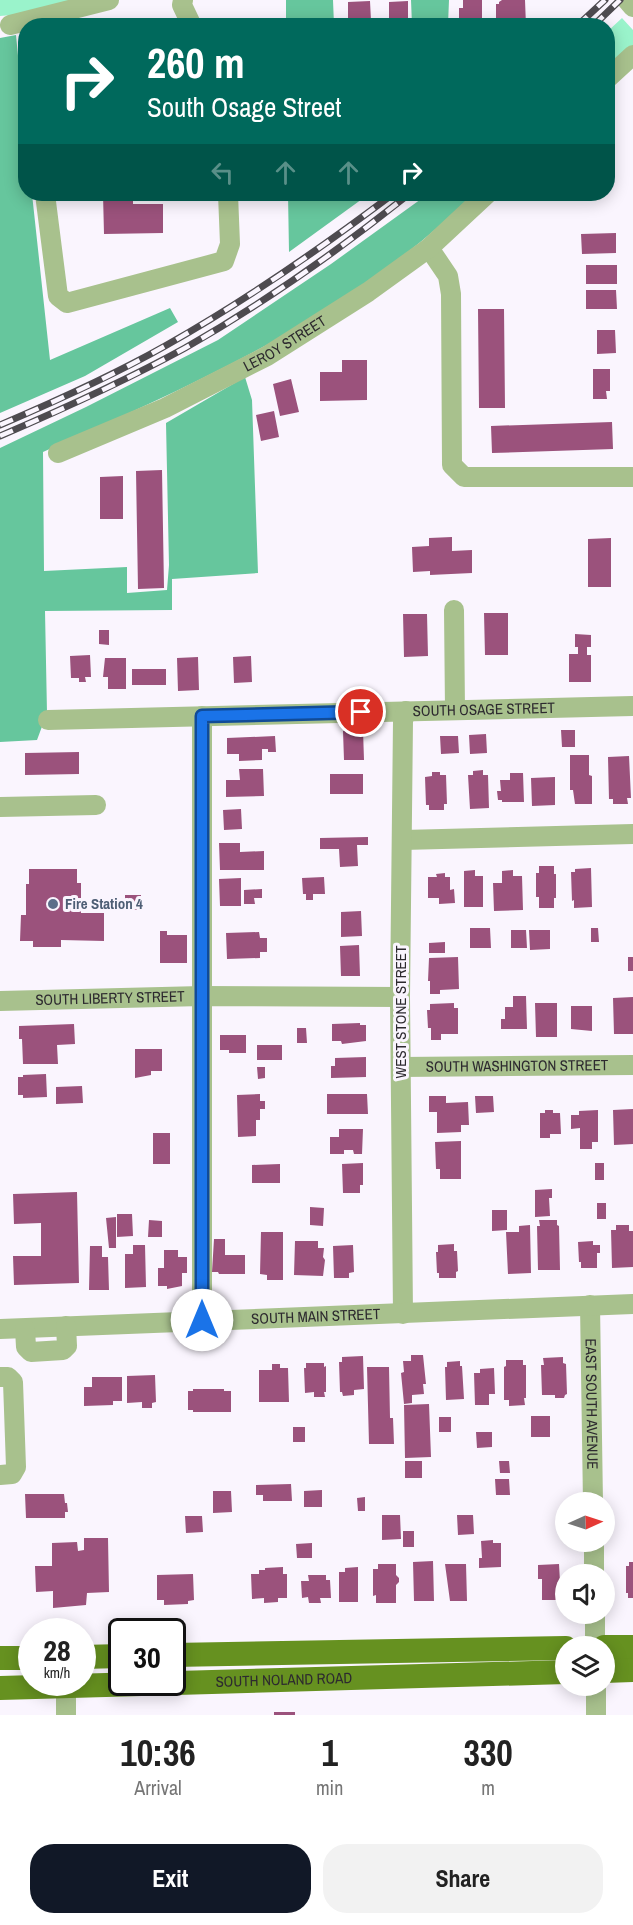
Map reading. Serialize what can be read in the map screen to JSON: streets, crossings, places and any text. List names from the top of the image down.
{
  "streets": {
    "main road": ["SOUTH NOLAND ROAD"],
    "street": [
      "LEROY STREET",
      "SOUTH OSAGE STREET",
      "SOUTH LIBERTY STREET",
      "WEST STONE STREET",
      "SOUTH WASHINGTON STREET",
      "SOUTH MAIN STREET",
      "EAST SOUTH AVENUE"
    ]
  },
  "crossings": [
    ["SOUTH OSAGE STREET", "WEST STONE STREET"],
    ["SOUTH LIBERTY STREET", "WEST STONE STREET"],
    ["WEST STONE STREET", "SOUTH WASHINGTON STREET"],
    ["WEST STONE STREET", "SOUTH MAIN STREET"],
    ["SOUTH MAIN STREET", "EAST SOUTH AVENUE"]
  ],
  "places": ["Fire Station 4"],
  "north": "right",
  "page": {
    "turn": ["260 m", "South Osage Street"],
    "speed": "28 km/h",
    "limit": "30",
    "eta": [
      "10:36",
      "Arrival",
      "1",
      "min",
      "330",
      "m"
    ],
    "buttons": ["Exit", "Share"]
  }
}
